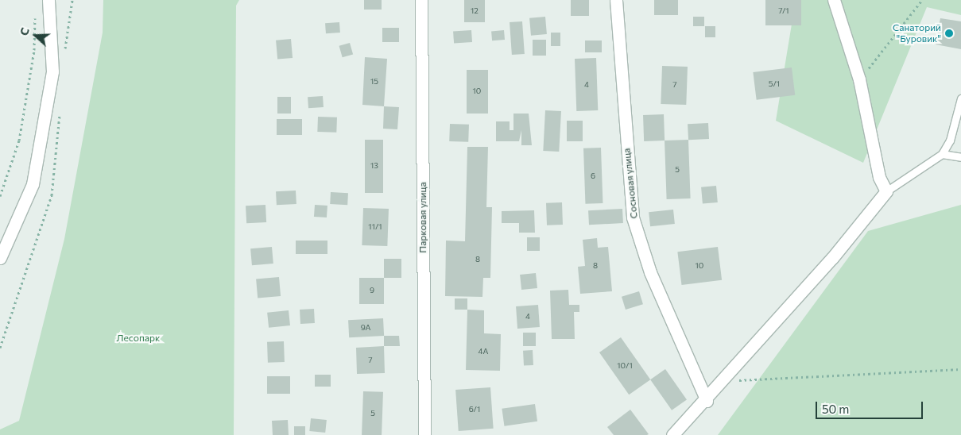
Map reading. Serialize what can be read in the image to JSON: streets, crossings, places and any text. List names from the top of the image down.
{
  "streets": {
    "street": ["Сосновая улица", "Парковая улица"]
  },
  "parks": ["Лесопарк"],
  "places": ["Санаторий \"Буровик\""],
  "house_numbers": [
    "12",
    "7/1",
    "15",
    "5/1",
    "4",
    "7",
    "10",
    "13",
    "5",
    "6",
    "11/1",
    "8",
    "8",
    "10",
    "9",
    "4",
    "9А",
    "4А",
    "7",
    "10/1",
    "6/1",
    "5"
  ],
  "scale_bar": "50 m",
  "north": "left"
}
